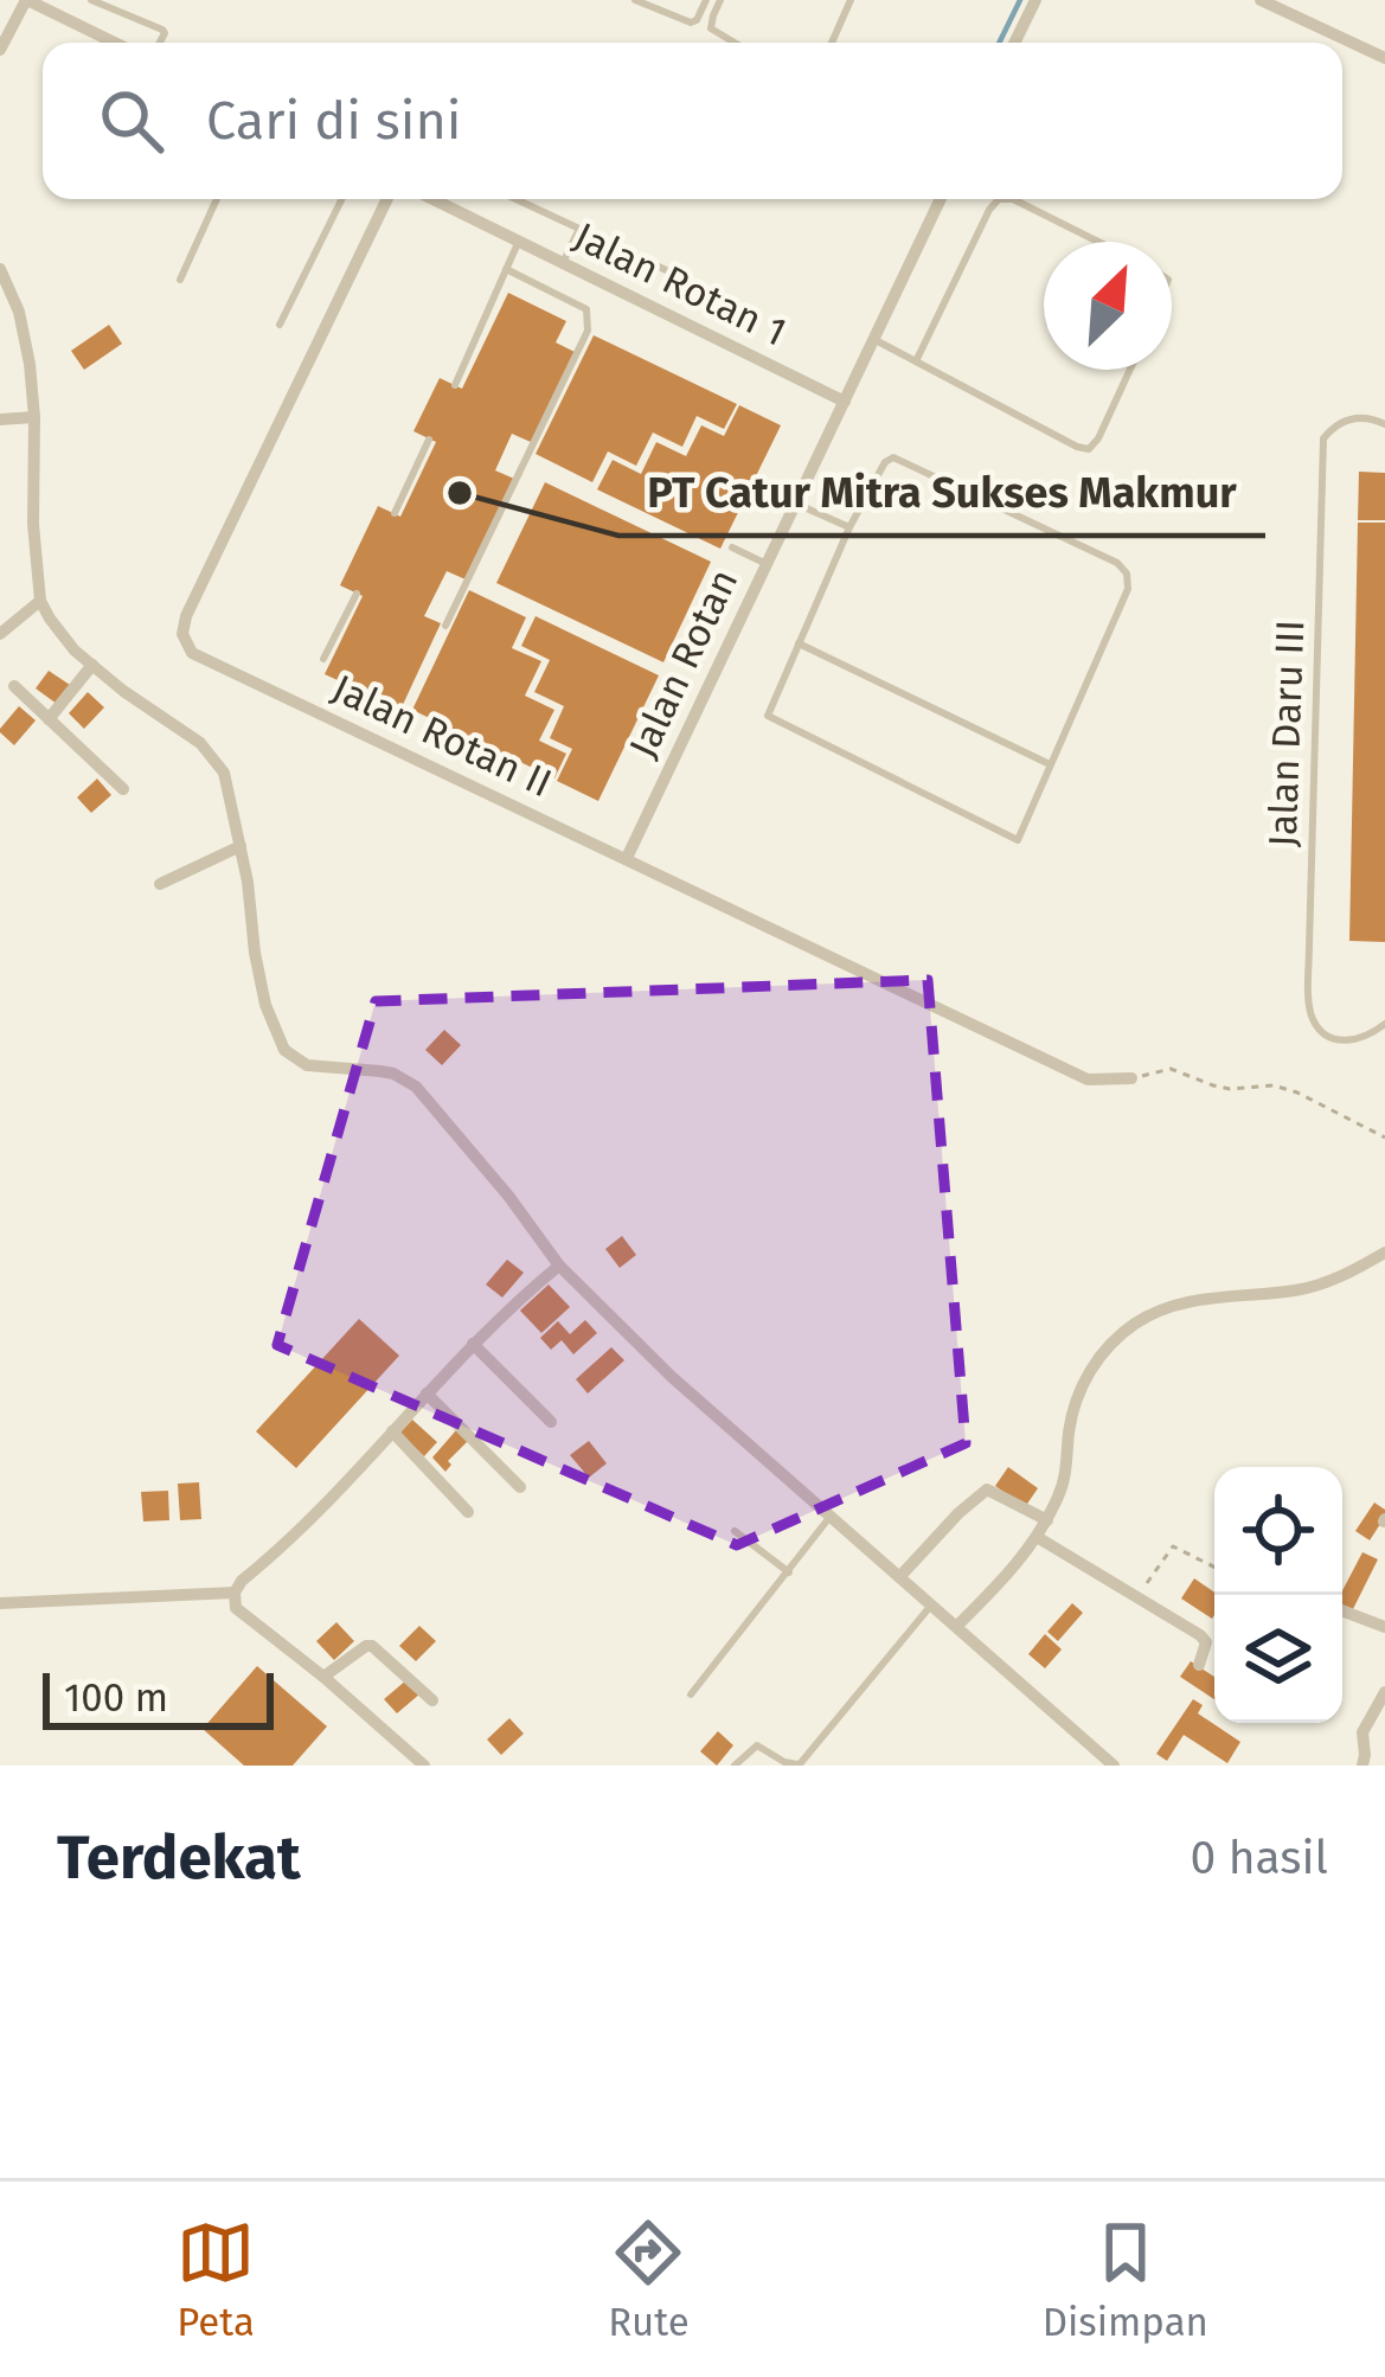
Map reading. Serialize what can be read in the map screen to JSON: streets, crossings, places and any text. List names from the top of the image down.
{
  "streets": {
    "street": ["Jalan Rotan 1", "Jalan Rotan", "Jalan Rotan II"],
    "lane": ["Jalan Daru III"]
  },
  "crossings": [
    ["Jalan Rotan 1", "Jalan Rotan"],
    ["Jalan Rotan", "Jalan Rotan II"]
  ],
  "places": ["PT Catur Mitra Sukses Makmur"],
  "scale_bar": "100 m",
  "north": "top right",
  "page": {
    "search": "Cari di sini",
    "scale": "100 m",
    "heading": ["Terdekat", "0 hasil"],
    "nav": ["Peta", "Rute", "Disimpan"]
  }
}
